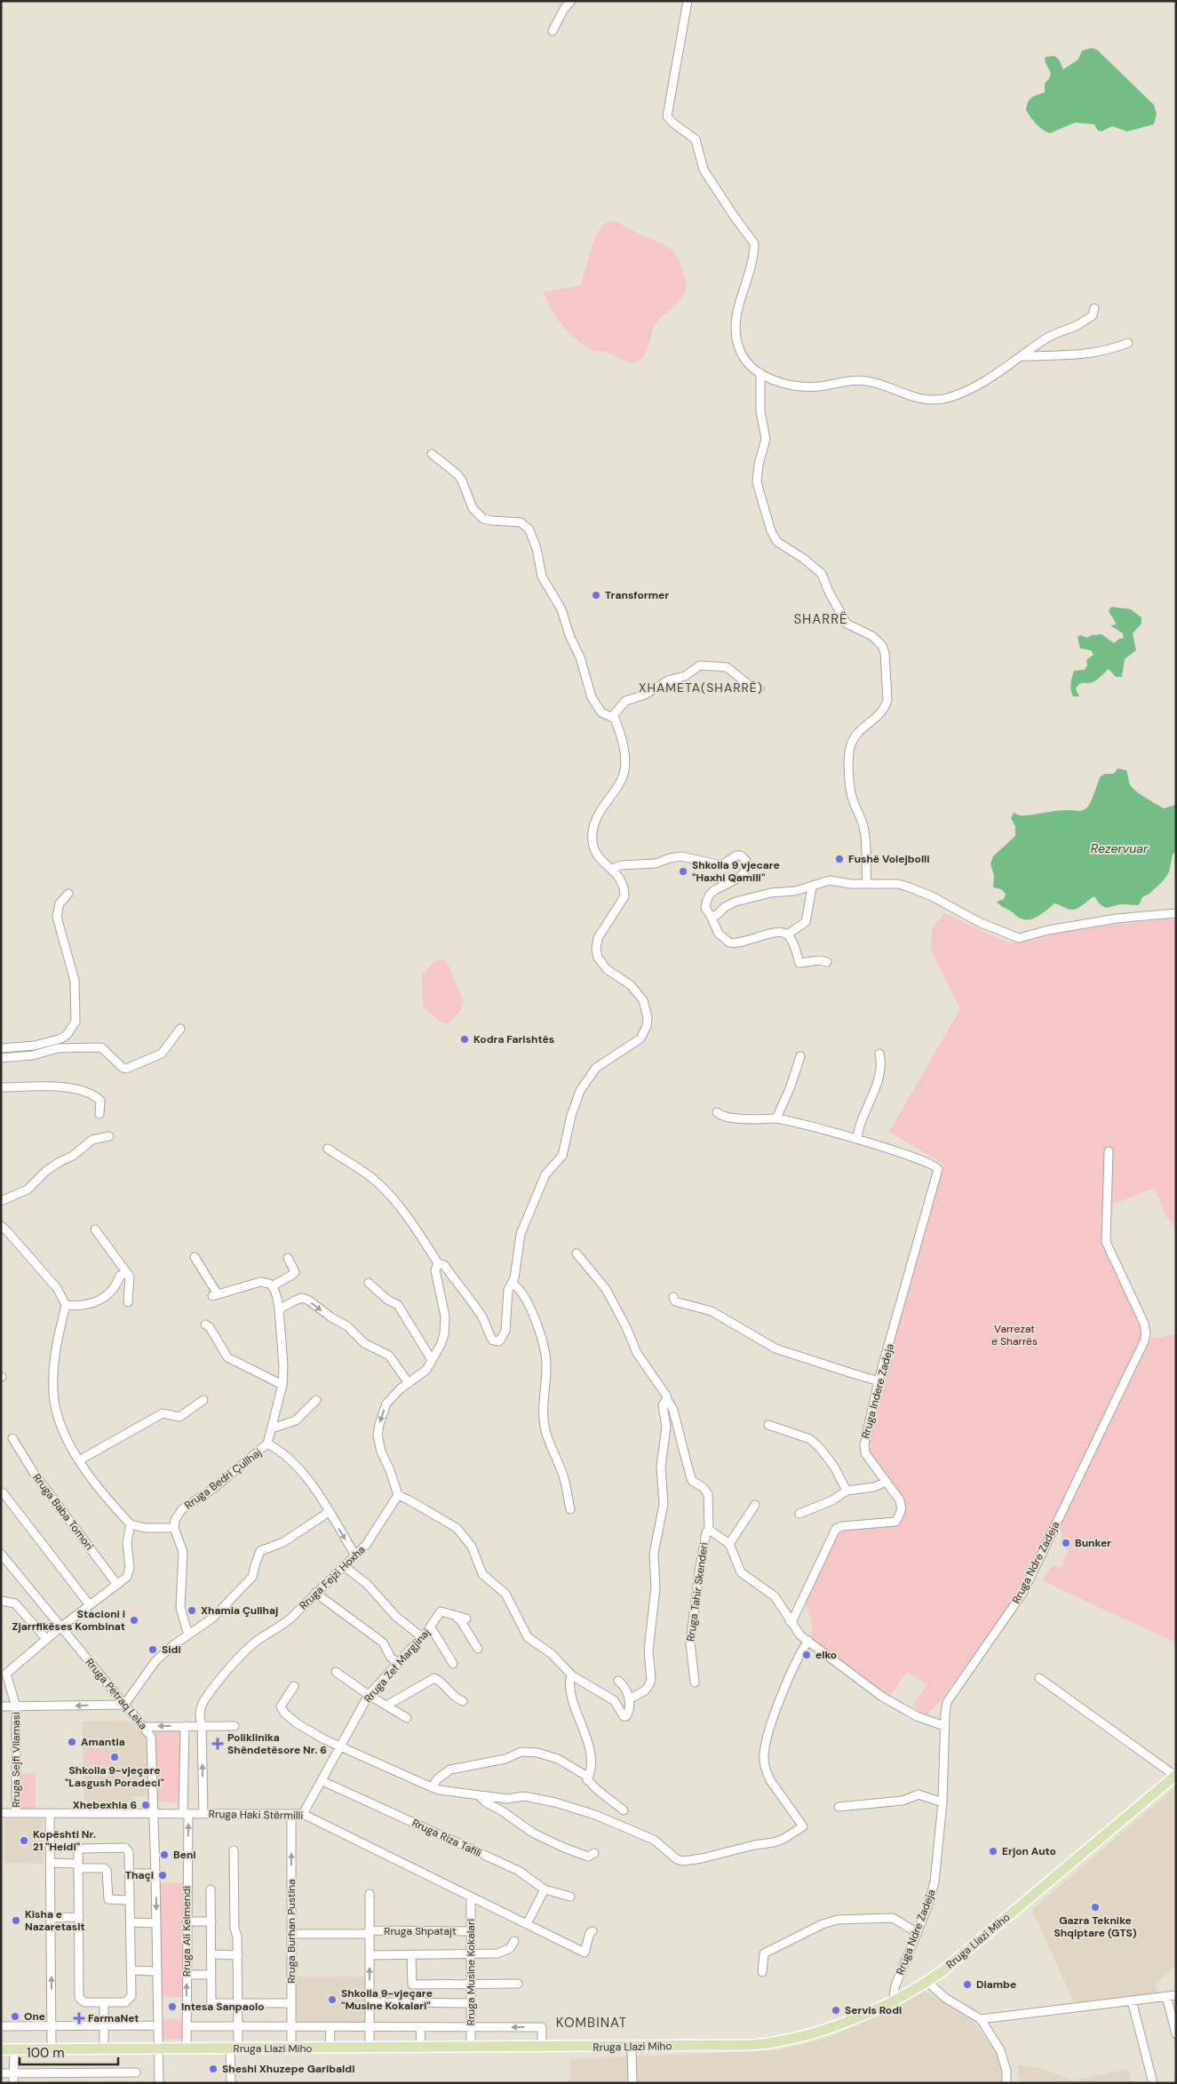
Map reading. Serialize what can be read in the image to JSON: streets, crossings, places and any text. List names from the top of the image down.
{
  "streets": {
    "main road": ["Rruga Llazi Miho"],
    "street": [
      "Rruga Indere Zadeja",
      "Rruga Bedri Çullhaj",
      "Rruga Baba Tomori",
      "Rruga Ndre Zadeja",
      "Rruga Fejzi Hoxha",
      "Rruga Tahir Skenderi",
      "Rruga Zef Margjinaj",
      "Rruga Petraq Leka",
      "Rruga Sejfi Vllamasi",
      "Rruga Haki Stërmilli",
      "Rruga Riza Tafili",
      "Rruga Ali Kelmendi",
      "Rruga Burhan Pustina",
      "Rruga Shpatajt",
      "Rruga Musine Kokalari"
    ]
  },
  "crossings": [
    ["Rruga Baba Tomori", "Rruga Sejfi Vllamasi"],
    ["Rruga Ndre Zadeja", "Rruga Llazi Miho"],
    ["Rruga Fejzi Hoxha", "Rruga Haki Stërmilli"],
    ["Rruga Zef Margjinaj", "Rruga Haki Stërmilli"],
    ["Rruga Zef Margjinaj", "Rruga Riza Tafili"],
    ["Rruga Petraq Leka", "Rruga Sejfi Vllamasi"],
    ["Rruga Petraq Leka", "Rruga Haki Stërmilli"],
    ["Rruga Petraq Leka", "Rruga Llazi Miho"],
    ["Rruga Sejfi Vllamasi", "Rruga Haki Stërmilli"],
    ["Rruga Haki Stërmilli", "Rruga Ali Kelmendi"],
    ["Rruga Haki Stërmilli", "Rruga Burhan Pustina"],
    ["Rruga Haki Stërmilli", "Rruga Musine Kokalari"],
    ["Rruga Ali Kelmendi", "Rruga Llazi Miho"],
    ["Rruga Burhan Pustina", "Rruga Shpatajt"],
    ["Rruga Burhan Pustina", "Rruga Llazi Miho"],
    ["Rruga Shpatajt", "Rruga Musine Kokalari"],
    ["Rruga Llazi Miho", "Rruga Musine Kokalari"]
  ],
  "districts": ["SHARRË", "XHAMETA(SHARRË)", "KOMBINAT"],
  "water": ["Rezervuar"],
  "parks": ["Varrezat e Sharrës"],
  "places": {
    "other": [
      "Transformer",
      "Fushë Volejbolli",
      "Shkolla 9 vjecare \"Haxhi Qamili\"",
      "Kodra Farishtës",
      "Bunker",
      "Xhamia Çullhaj",
      "Stacioni i Zjarrfikëses Kombinat",
      "Sidi",
      "elko",
      "Amantia",
      "Shkolla 9-vjeçare \"Lasgush Poradeci\"",
      "Xhebexhia 6",
      "Kopështi Nr. 21 \"Heidi\"",
      "Erjon Auto",
      "Beni",
      "Thaçi",
      "Gazra Teknike Shqiptare (GTS)",
      "Kisha e Nazaretasit",
      "Diambe",
      "Shkolla 9-vjeçare \"Musine Kokalari\"",
      "Intesa Sanpaolo",
      "Servis Rodi",
      "One",
      "Sheshi Xhuzepe Garibaldi"
    ],
    "health": ["Poliklinika Shëndetësore Nr. 6", "FarmaNet"]
  },
  "scale_bar": "100 m"
}
